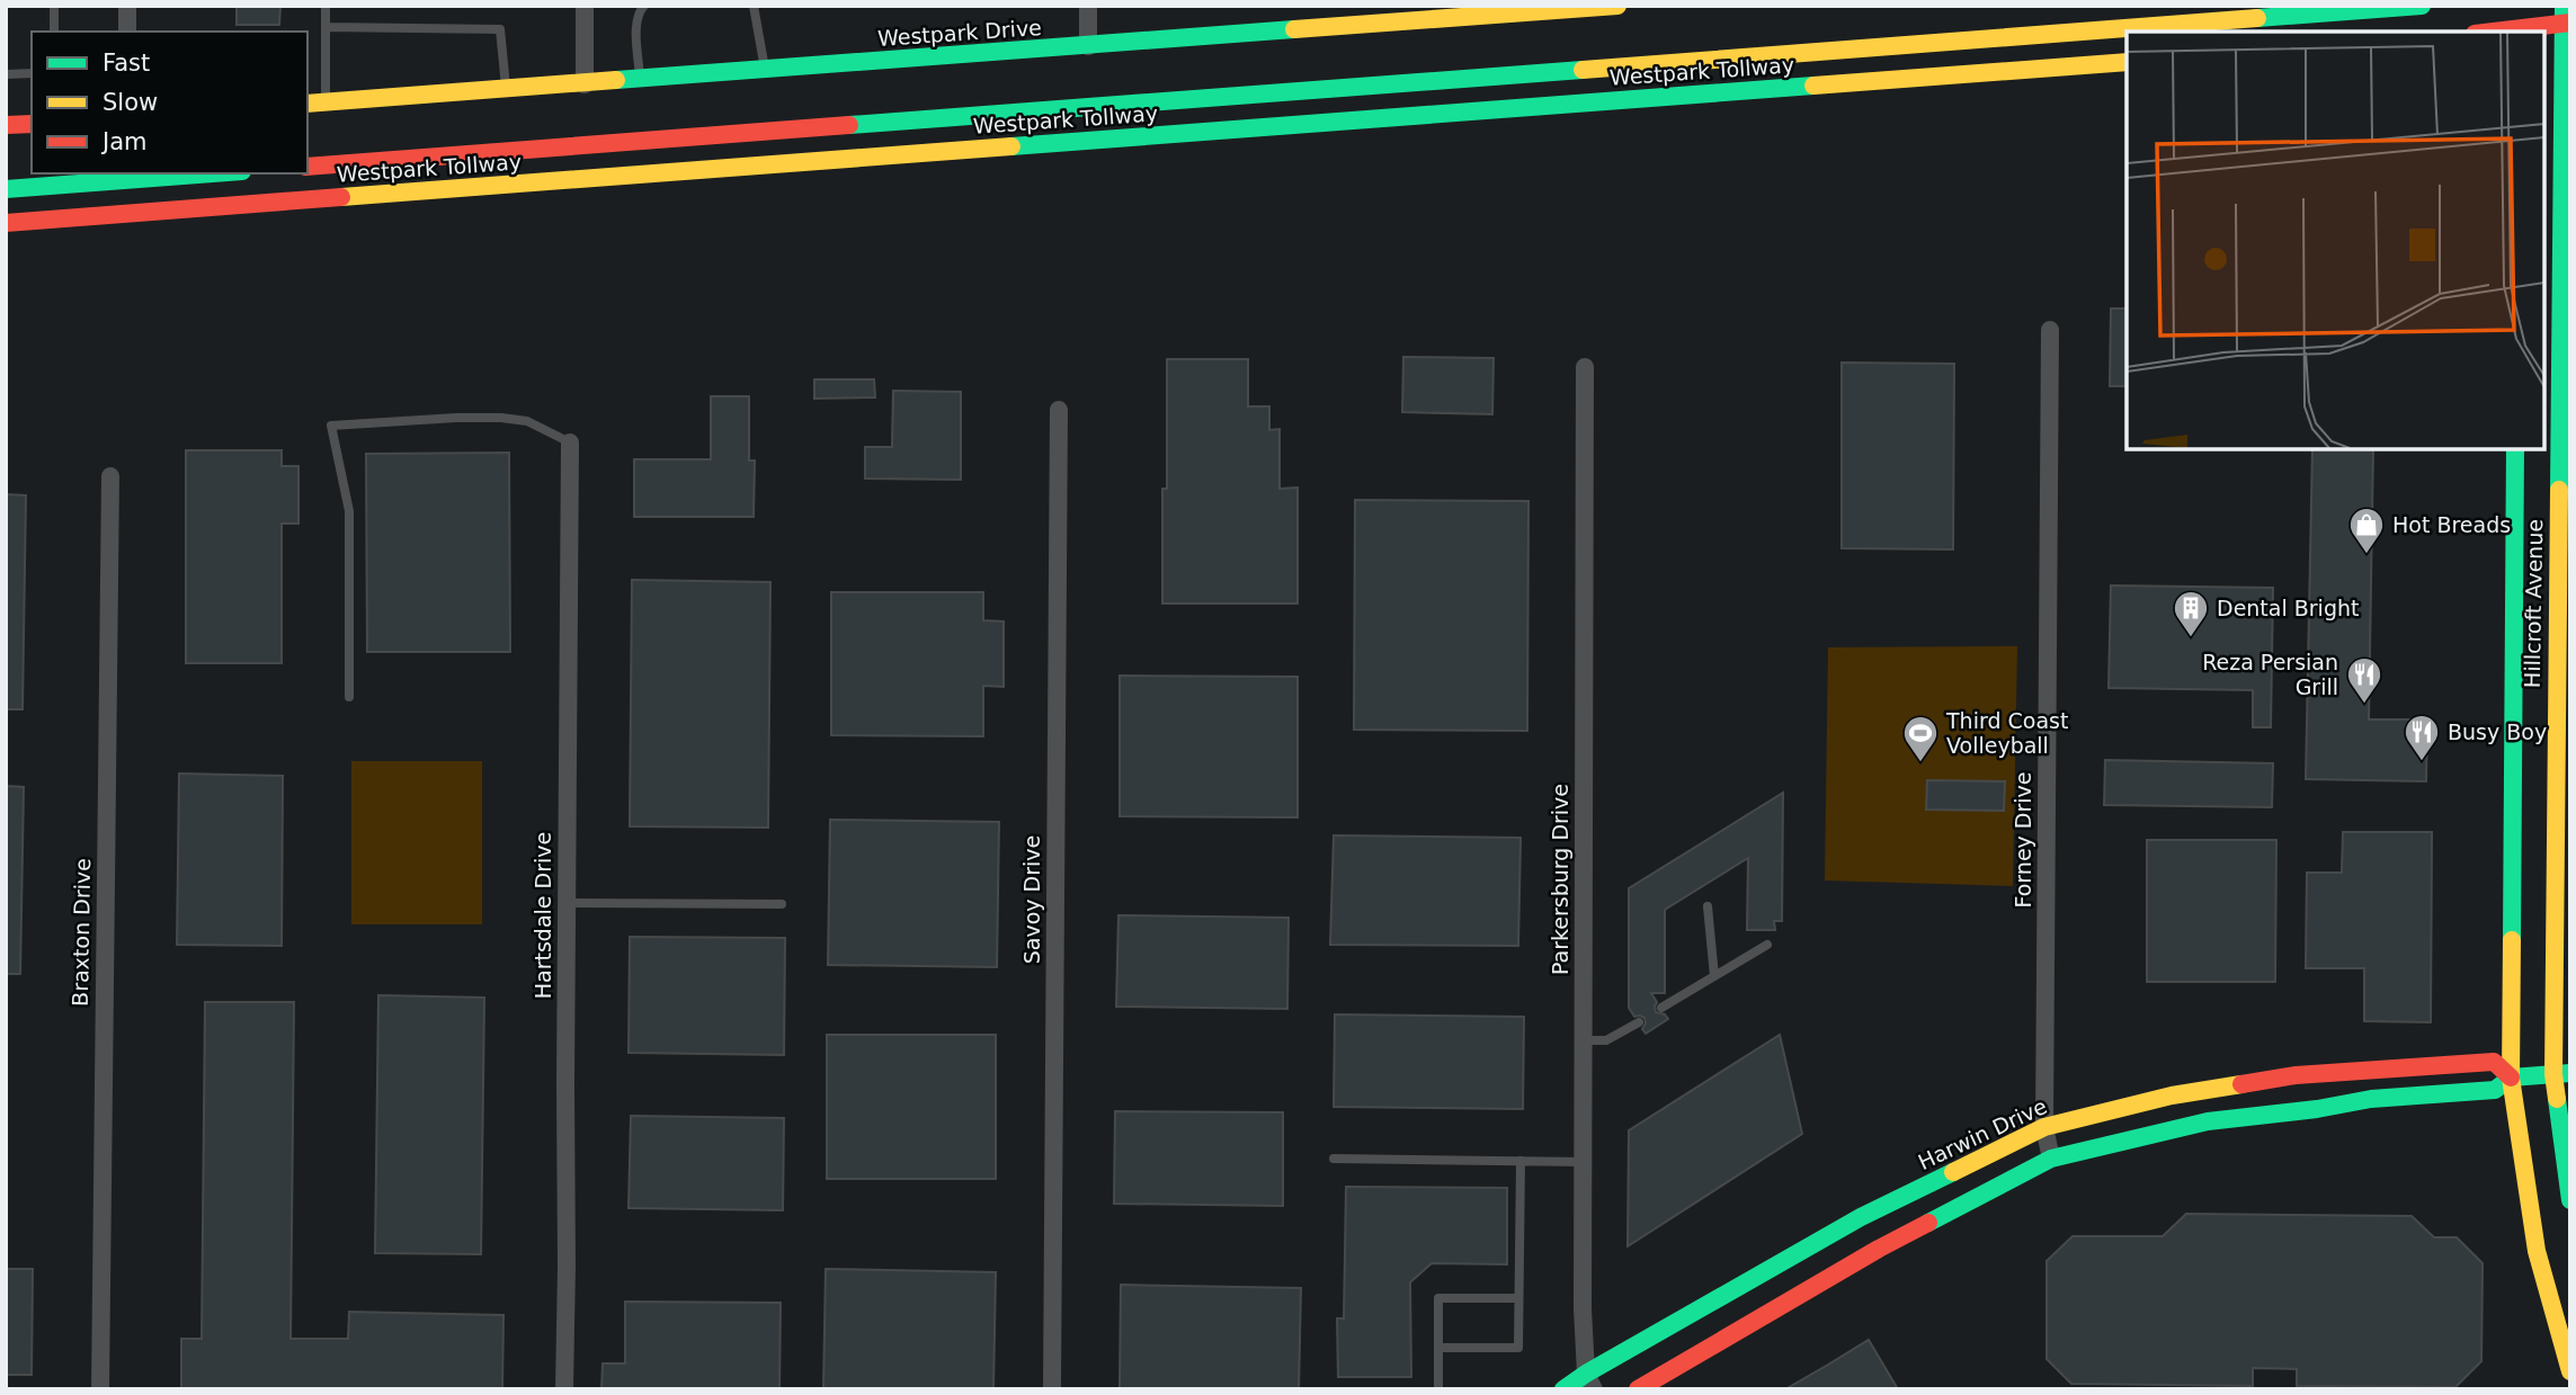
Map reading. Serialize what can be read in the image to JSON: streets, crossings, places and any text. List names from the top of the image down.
{
  "streets": {
    "main road": [
      "Westpark Drive",
      "Westpark Tollway",
      "Hillcroft Avenue",
      "Harwin Drive"
    ],
    "street": [
      "Forney Drive",
      "Parkersburg Drive",
      "Savoy Drive",
      "Hartsdale Drive",
      "Braxton Drive"
    ]
  },
  "crossings": [
    ["Hillcroft Avenue", "Harwin Drive"],
    ["Forney Drive", "Harwin Drive"],
    ["Parkersburg Drive", "Harwin Drive"]
  ],
  "places": {
    "shop": ["Hot Breads"],
    "building": ["Dental Bright"],
    "restaurant": ["Reza Persian Grill", "Busy Boy"],
    "sports": ["Third Coast Volleyball"]
  },
  "legend": ["Fast", "Slow", "Jam"]
}
